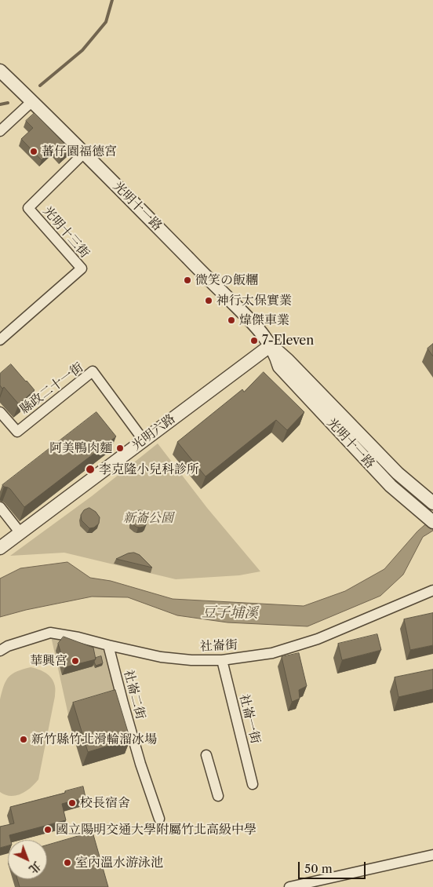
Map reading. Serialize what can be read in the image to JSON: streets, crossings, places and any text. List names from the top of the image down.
{
  "streets": {
    "street": [
      "光明十一路",
      "光明十三街",
      "縣政二十一街",
      "光明六路",
      "社崙街",
      "社崙二街",
      "社崙一街"
    ]
  },
  "crossings": [
    ["光明十一路", "光明十三街"],
    ["光明十一路", "光明六路"],
    ["縣政二十一街", "光明六路"],
    ["社崙街", "社崙二街"],
    ["社崙街", "社崙一街"]
  ],
  "water": ["豆子埔溪"],
  "parks": ["新崙公園"],
  "places": [
    "蕃仔園福德宮",
    "微笑の飯糰",
    "神行太保實業",
    "煒傑車業",
    "7-Eleven",
    "阿美鴨肉麵",
    "李克隆小兒科診所",
    "華興宮",
    "新竹縣竹北滑輪溜冰場",
    "校長宿舍",
    "國立陽明交通大學附屬竹北高級中學",
    "室內溫水游泳池"
  ],
  "scale_bar": "50 m",
  "north": "bottom right"
}
